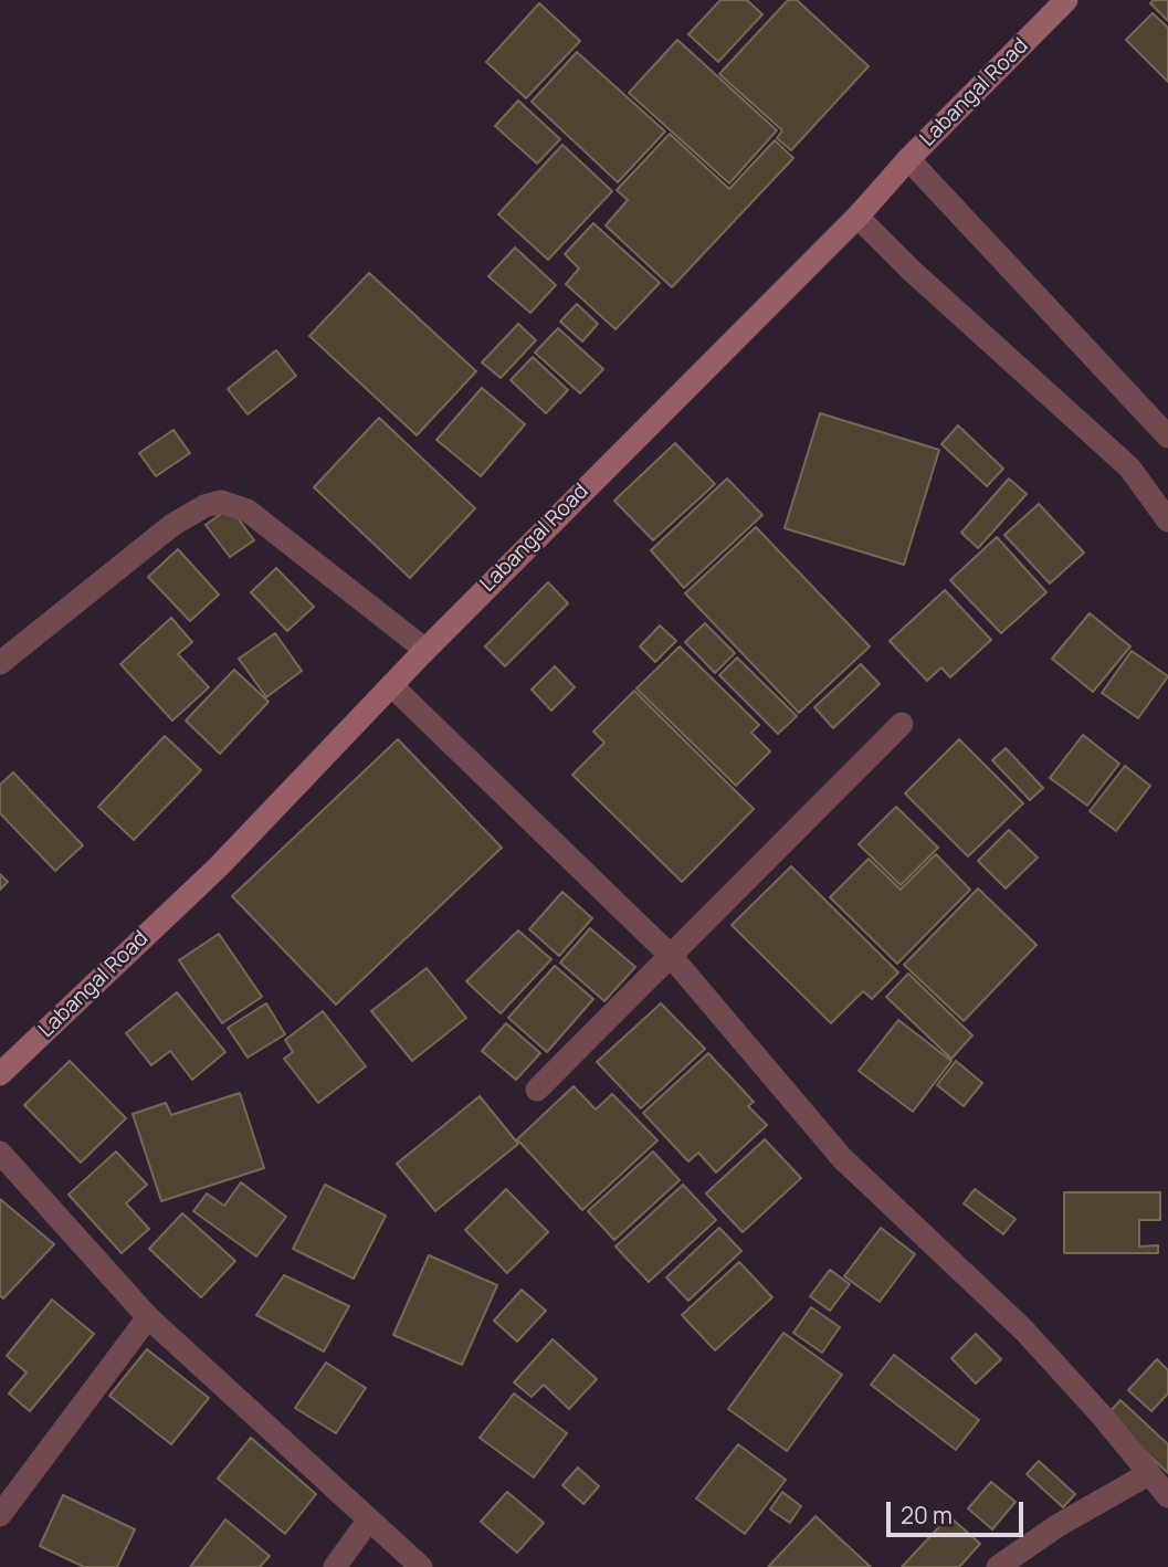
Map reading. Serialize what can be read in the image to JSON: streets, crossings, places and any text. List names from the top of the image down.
{
  "streets": {
    "main road": ["Labangal Road"]
  },
  "scale_bar": "20 m"
}
